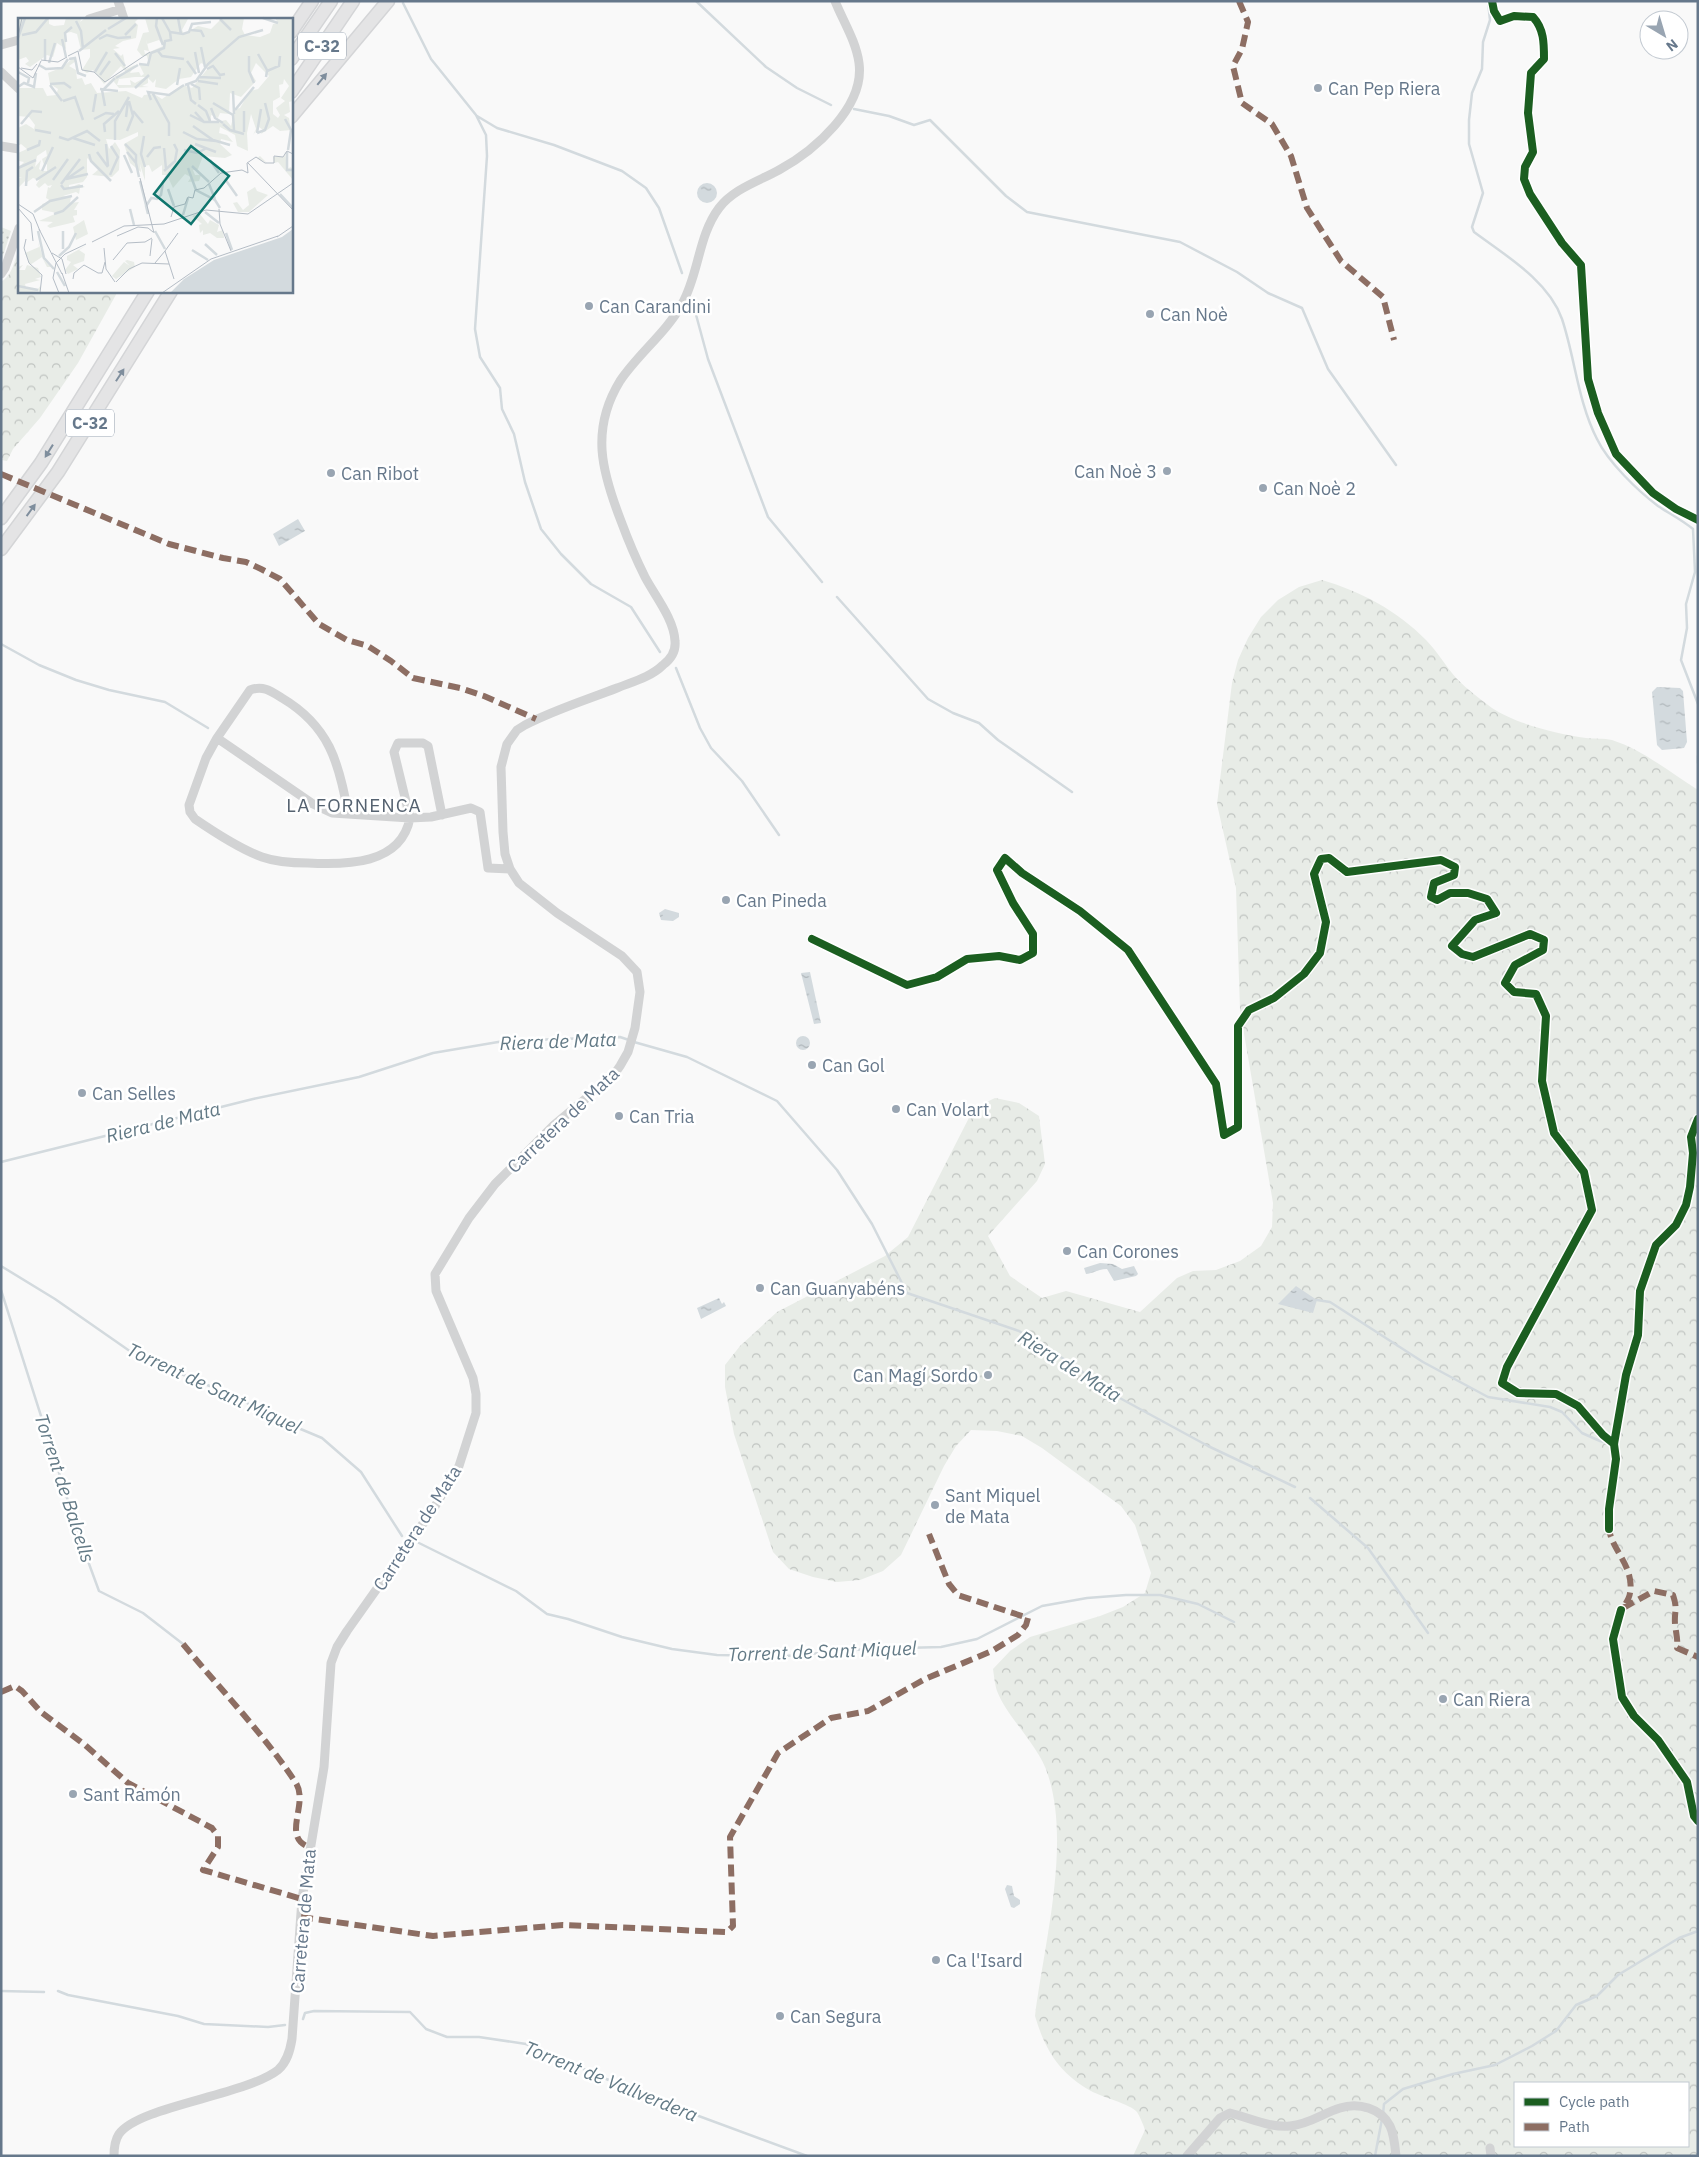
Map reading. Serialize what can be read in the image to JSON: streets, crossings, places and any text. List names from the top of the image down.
{
  "streets": {
    "highway": ["C-32"],
    "street": ["Carretera de Mata"]
  },
  "districts": ["LA FORNENCA"],
  "water": [
    "Riera de Mata",
    "Torrent de Sant Miquel",
    "Torrent de Balcells",
    "Torrent de Vallverdera"
  ],
  "places": [
    "Can Pep Riera",
    "Can Carandini",
    "Can Noè",
    "Can Noè 3",
    "Can Ribot",
    "Can Noè 2",
    "Can Pineda",
    "Can Gol",
    "Can Selles",
    "Can Volart",
    "Can Tria",
    "Can Corones",
    "Can Guanyabéns",
    "Can Magí Sordo",
    "Sant Miquel de Mata",
    "Can Riera",
    "Sant Ramón",
    "Ca l'Isard",
    "Can Segura"
  ],
  "legend": ["Cycle path", "Path"],
  "north": "bottom right"
}
